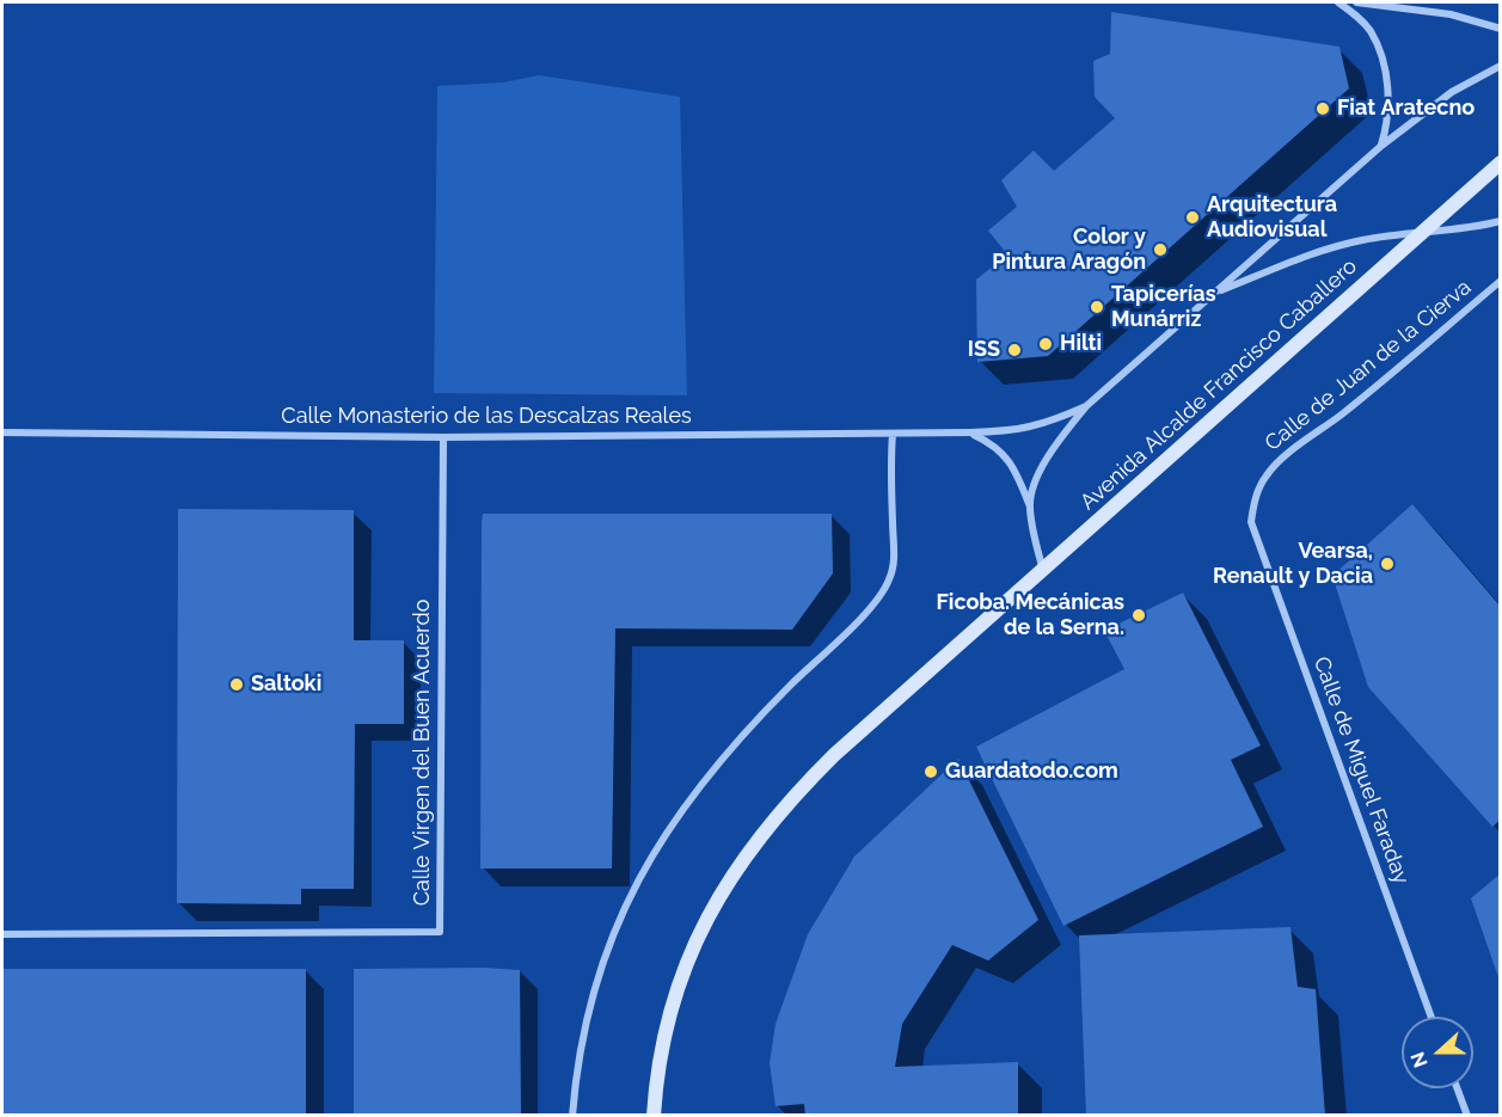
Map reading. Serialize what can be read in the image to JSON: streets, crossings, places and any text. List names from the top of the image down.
{
  "streets": {
    "main road": ["Avenida Alcalde Francisco Caballero"],
    "street": [
      "Calle de Juan de la Cierva",
      "Calle Monasterio de las Descalzas Reales",
      "Calle Virgen del Buen Acuerdo",
      "Calle de Miguel Faraday"
    ]
  },
  "crossings": [
    ["Calle de Juan de la Cierva", "Calle de Miguel Faraday"],
    ["Avenida Alcalde Francisco Caballero", "Calle Monasterio de las Descalzas Reales"],
    ["Calle Monasterio de las Descalzas Reales", "Calle Virgen del Buen Acuerdo"]
  ],
  "places": [
    "Fiat Aratecno",
    "Arquitectura Audiovisual",
    "Color y Pintura Aragón",
    "Tapicerías Munárriz",
    "Hilti",
    "ISS",
    "Vearsa, Renault y Dacia",
    "Ficoba. Mecánicas de la Serna.",
    "Saltoki",
    "Guardatodo.com"
  ],
  "north": "left"
}
